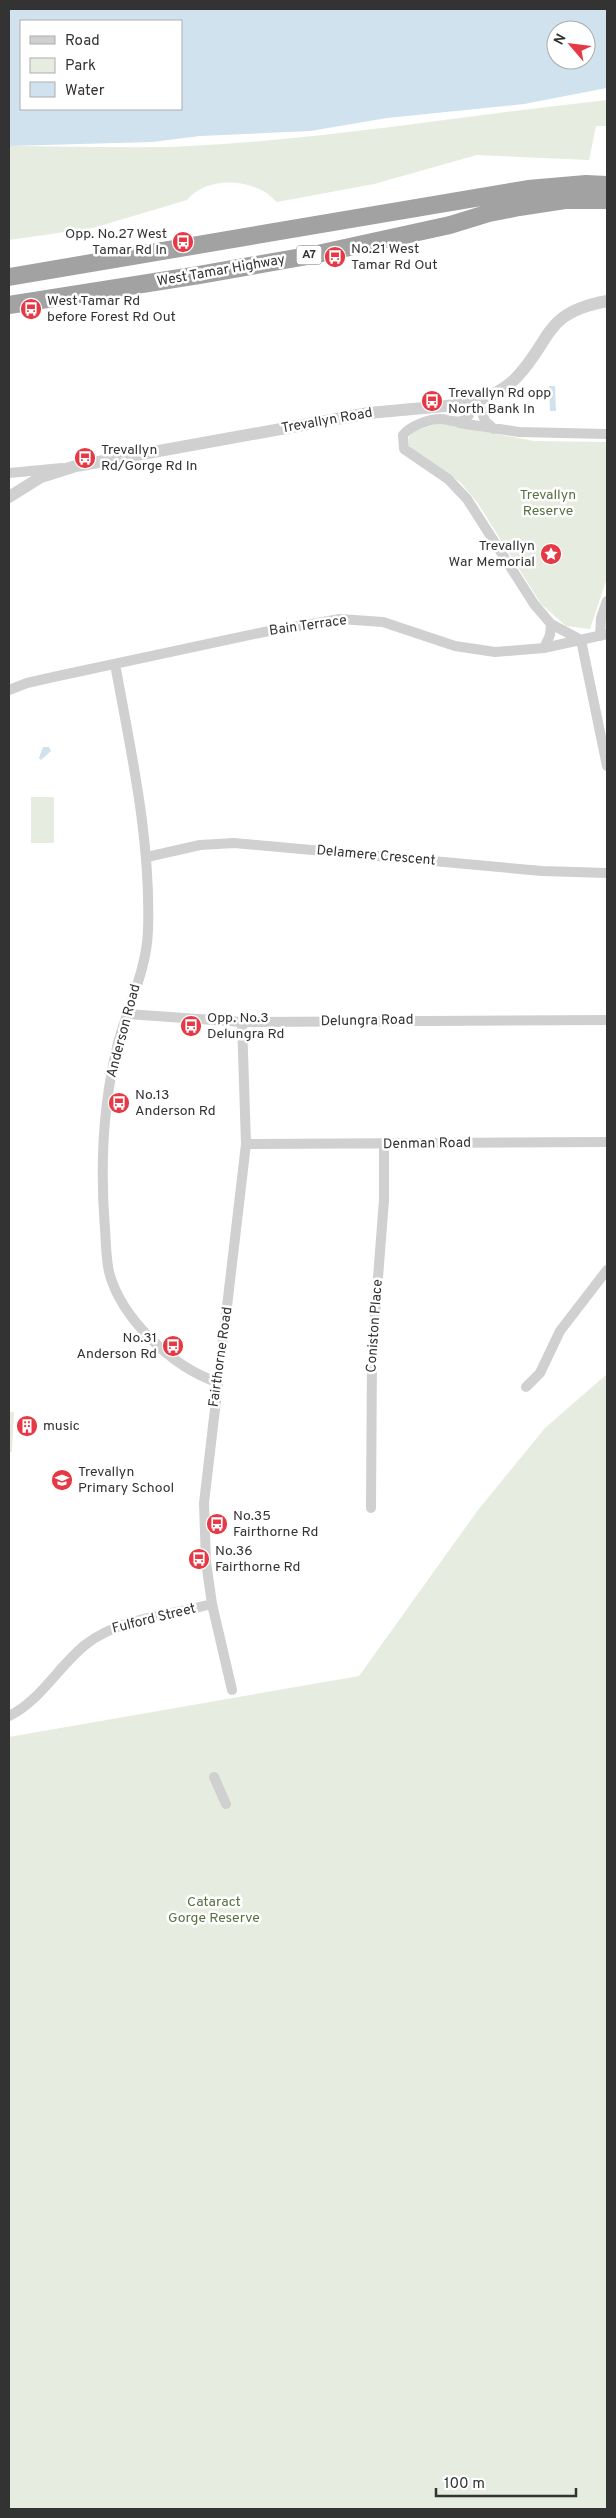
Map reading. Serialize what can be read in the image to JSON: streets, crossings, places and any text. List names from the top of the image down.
{
  "streets": {
    "highway": ["A7", "West Tamar Highway"],
    "street": [
      "Trevallyn Road",
      "Bain Terrace",
      "Delamere Crescent",
      "Delungra Road",
      "Anderson Road",
      "Denman Road",
      "Coniston Place",
      "Fairthorne Road",
      "Fulford Street"
    ]
  },
  "crossings": [
    ["Bain Terrace", "Anderson Road"],
    ["Delamere Crescent", "Anderson Road"],
    ["Delungra Road", "Anderson Road"],
    ["Delungra Road", "Fairthorne Road"],
    ["Anderson Road", "Fairthorne Road"],
    ["Denman Road", "Coniston Place"],
    ["Denman Road", "Fairthorne Road"],
    ["Fairthorne Road", "Fulford Street"]
  ],
  "parks": ["Trevallyn Reserve", "Cataract Gorge Reserve"],
  "places": {
    "bus stop": [
      "Opp. No.27 West Tamar Rd In",
      "No.21 West Tamar Rd Out",
      "West Tamar Rd before Forest Rd Out",
      "Trevallyn Rd opp North Bank In",
      "Trevallyn Rd/Gorge Rd In",
      "Opp. No.3 Delungra Rd",
      "No.13 Anderson Rd",
      "No.31 Anderson Rd",
      "No.35 Fairthorne Rd",
      "No.36 Fairthorne Rd"
    ],
    "place": ["Trevallyn War Memorial"],
    "building": ["music"],
    "school or university": ["Trevallyn Primary School"]
  },
  "legend": ["Road", "Park", "Water"],
  "scale_bar": "100 m",
  "north": "top left"
}
